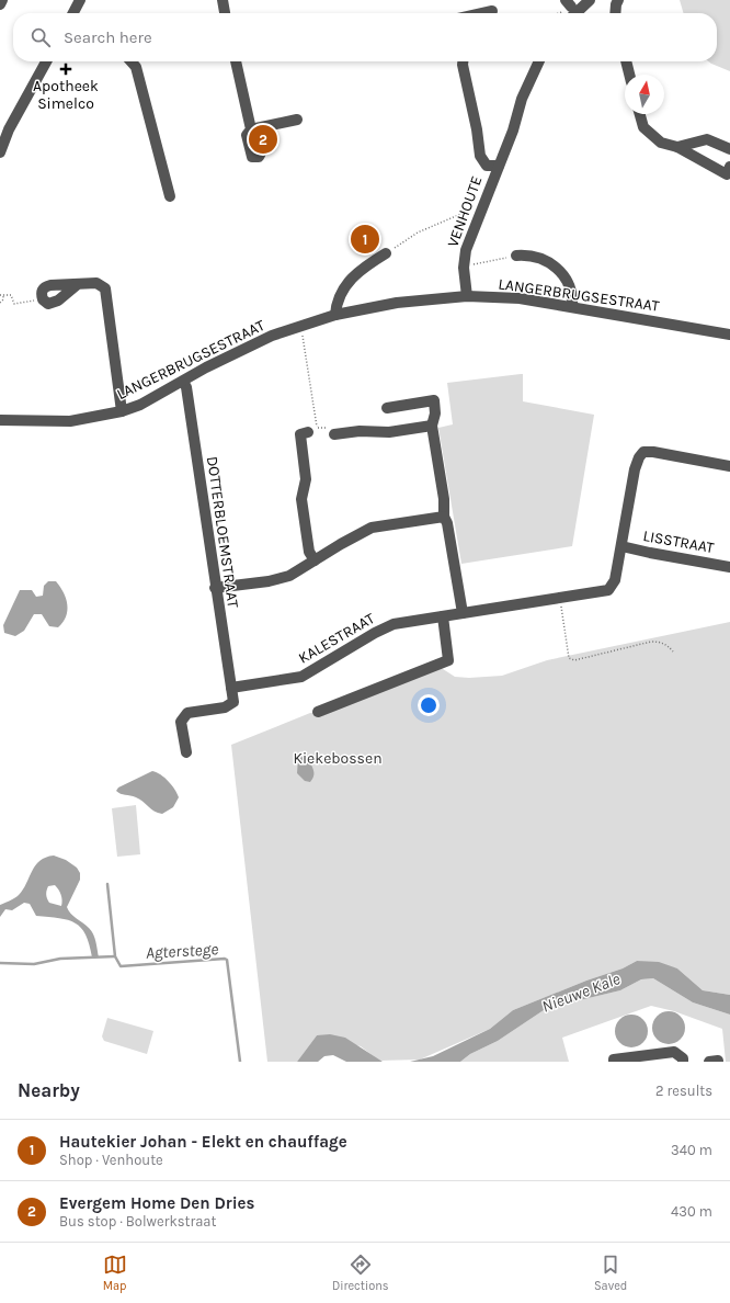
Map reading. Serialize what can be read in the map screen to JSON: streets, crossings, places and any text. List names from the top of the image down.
{
  "streets": {
    "street": [
      "VENHOUTE",
      "LANGERBRUGSESTRAAT",
      "DOTTERBLOEMSTRAAT",
      "LISSTRAAT",
      "KALESTRAAT"
    ]
  },
  "crossings": [
    ["VENHOUTE", "LANGERBRUGSESTRAAT"],
    ["LANGERBRUGSESTRAAT", "DOTTERBLOEMSTRAAT"],
    ["DOTTERBLOEMSTRAAT", "KALESTRAAT"],
    ["LISSTRAAT", "KALESTRAAT"]
  ],
  "water": ["Agterstege", "Nieuwe Kale"],
  "parks": ["Kiekebossen"],
  "places": {
    "health": ["Apotheek Simelco"]
  },
  "north": "top",
  "page": {
    "search": "Search here",
    "pins": ["2", "1"],
    "heading": ["Nearby", "2 results"],
    "list": [
      {
        "mark": "1",
        "name": "Hautekier Johan - Elekt en chauffage",
        "note": "Shop · Venhoute",
        "value": "340 m"
      },
      {
        "mark": "2",
        "name": "Evergem Home Den Dries",
        "note": "Bus stop · Bolwerkstraat",
        "value": "430 m"
      }
    ],
    "nav": ["Map", "Directions", "Saved"]
  }
}
